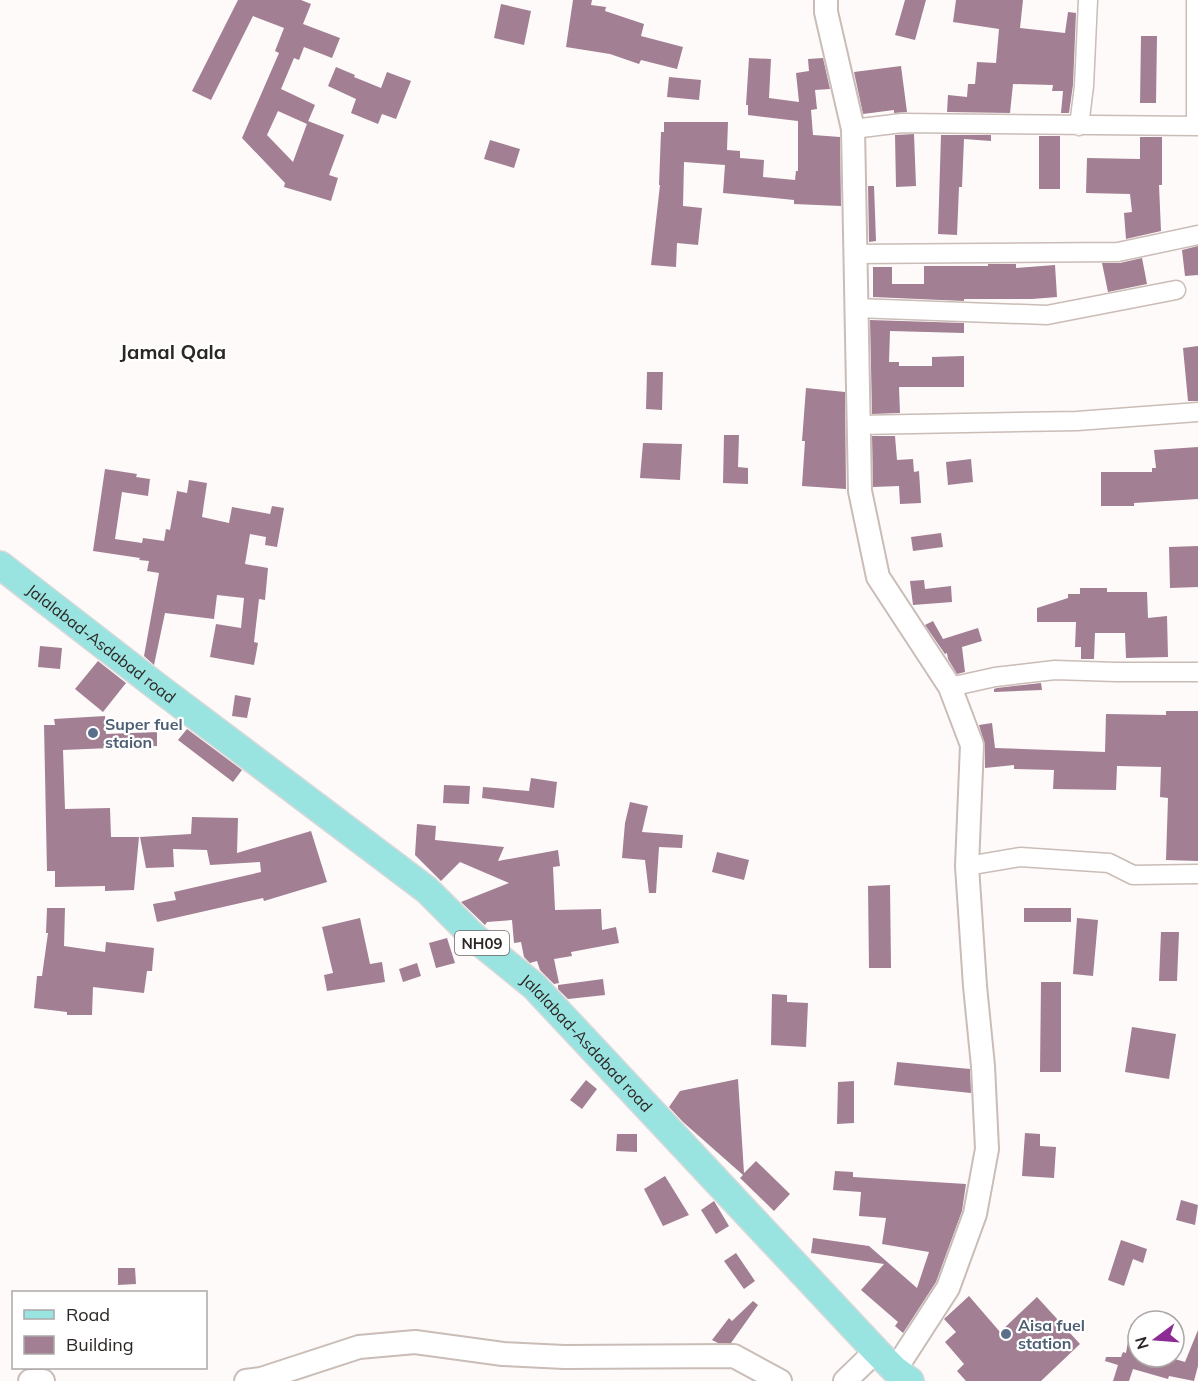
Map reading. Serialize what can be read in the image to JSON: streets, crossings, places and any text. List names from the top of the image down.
{
  "streets": {
    "main road": ["Jalalabad-Asdabad road", "NH09"]
  },
  "districts": ["Jamal Qala"],
  "places": ["Super fuel staion", "Aisa fuel station"],
  "legend": ["Road", "Building"],
  "north": "left"
}
